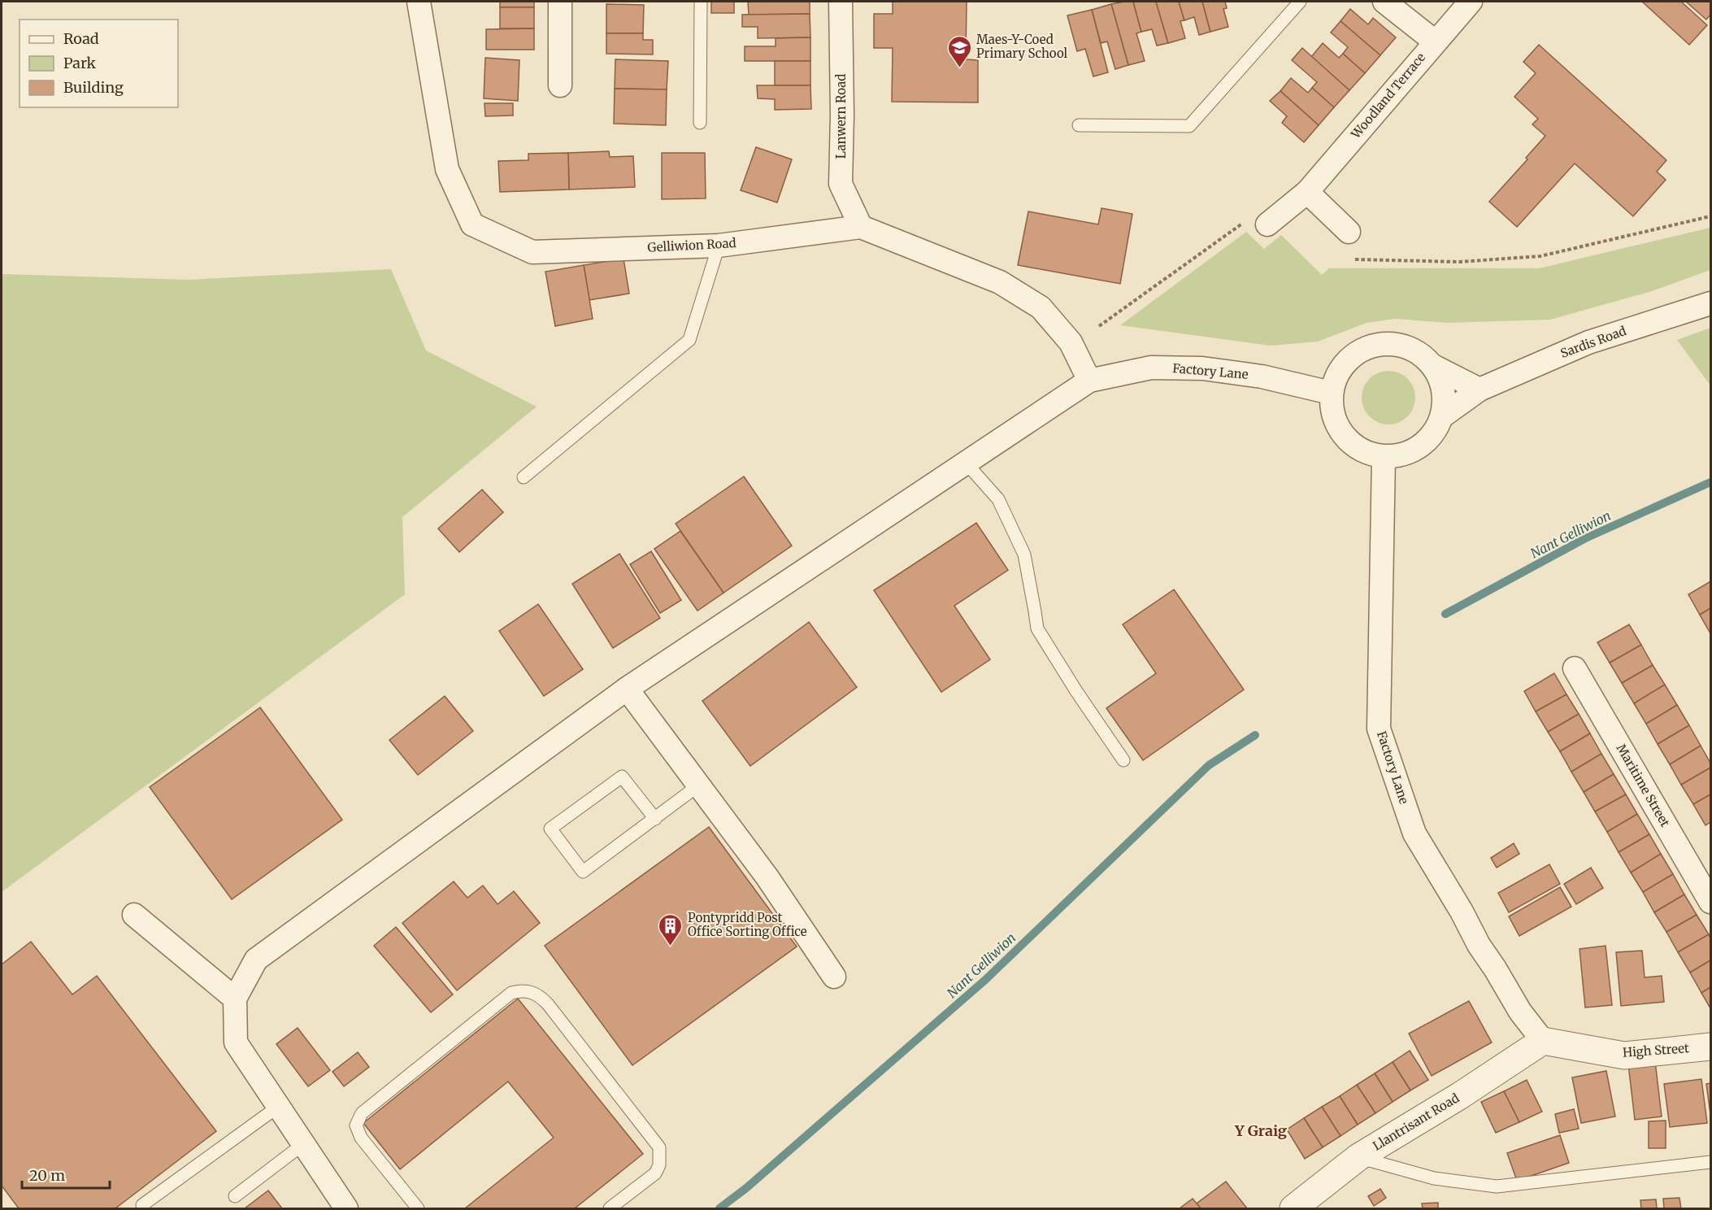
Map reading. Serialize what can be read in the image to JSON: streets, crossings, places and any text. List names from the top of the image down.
{
  "streets": {
    "street": [
      "Woodland Terrace",
      "Lanwern Road",
      "Gelliwion Road",
      "Sardis Road",
      "Factory Lane",
      "Maritime Street",
      "High Street",
      "Llantrisant Road"
    ]
  },
  "crossings": [
    ["Lanwern Road", "Gelliwion Road"],
    ["Gelliwion Road", "Factory Lane"],
    ["Sardis Road", "Factory Lane"],
    ["Factory Lane", "High Street"],
    ["Factory Lane", "Llantrisant Road"],
    ["High Street", "Llantrisant Road"]
  ],
  "districts": ["Y Graig"],
  "water": ["Nant Gelliwion"],
  "places": {
    "school or university": ["Maes-Y-Coed Primary School"],
    "building": ["Pontypridd Post Office Sorting Office"]
  },
  "legend": ["Road", "Park", "Building"],
  "scale_bar": "20 m"
}
